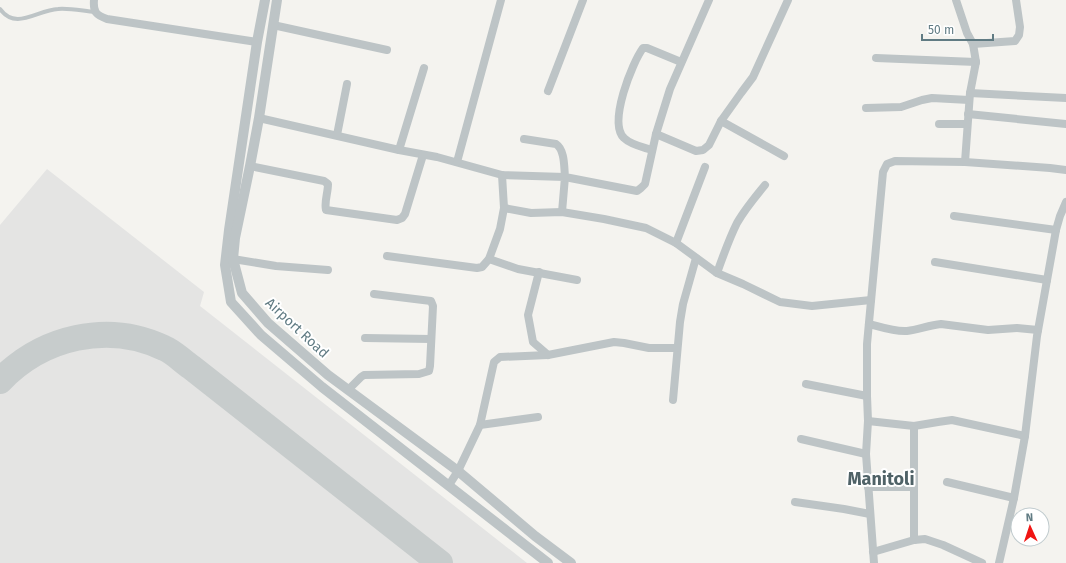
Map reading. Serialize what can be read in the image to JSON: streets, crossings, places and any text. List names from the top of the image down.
{
  "streets": {
    "street": ["Airport Road"]
  },
  "districts": ["Manitoli"],
  "scale_bar": "50 m",
  "north": "top"
}
